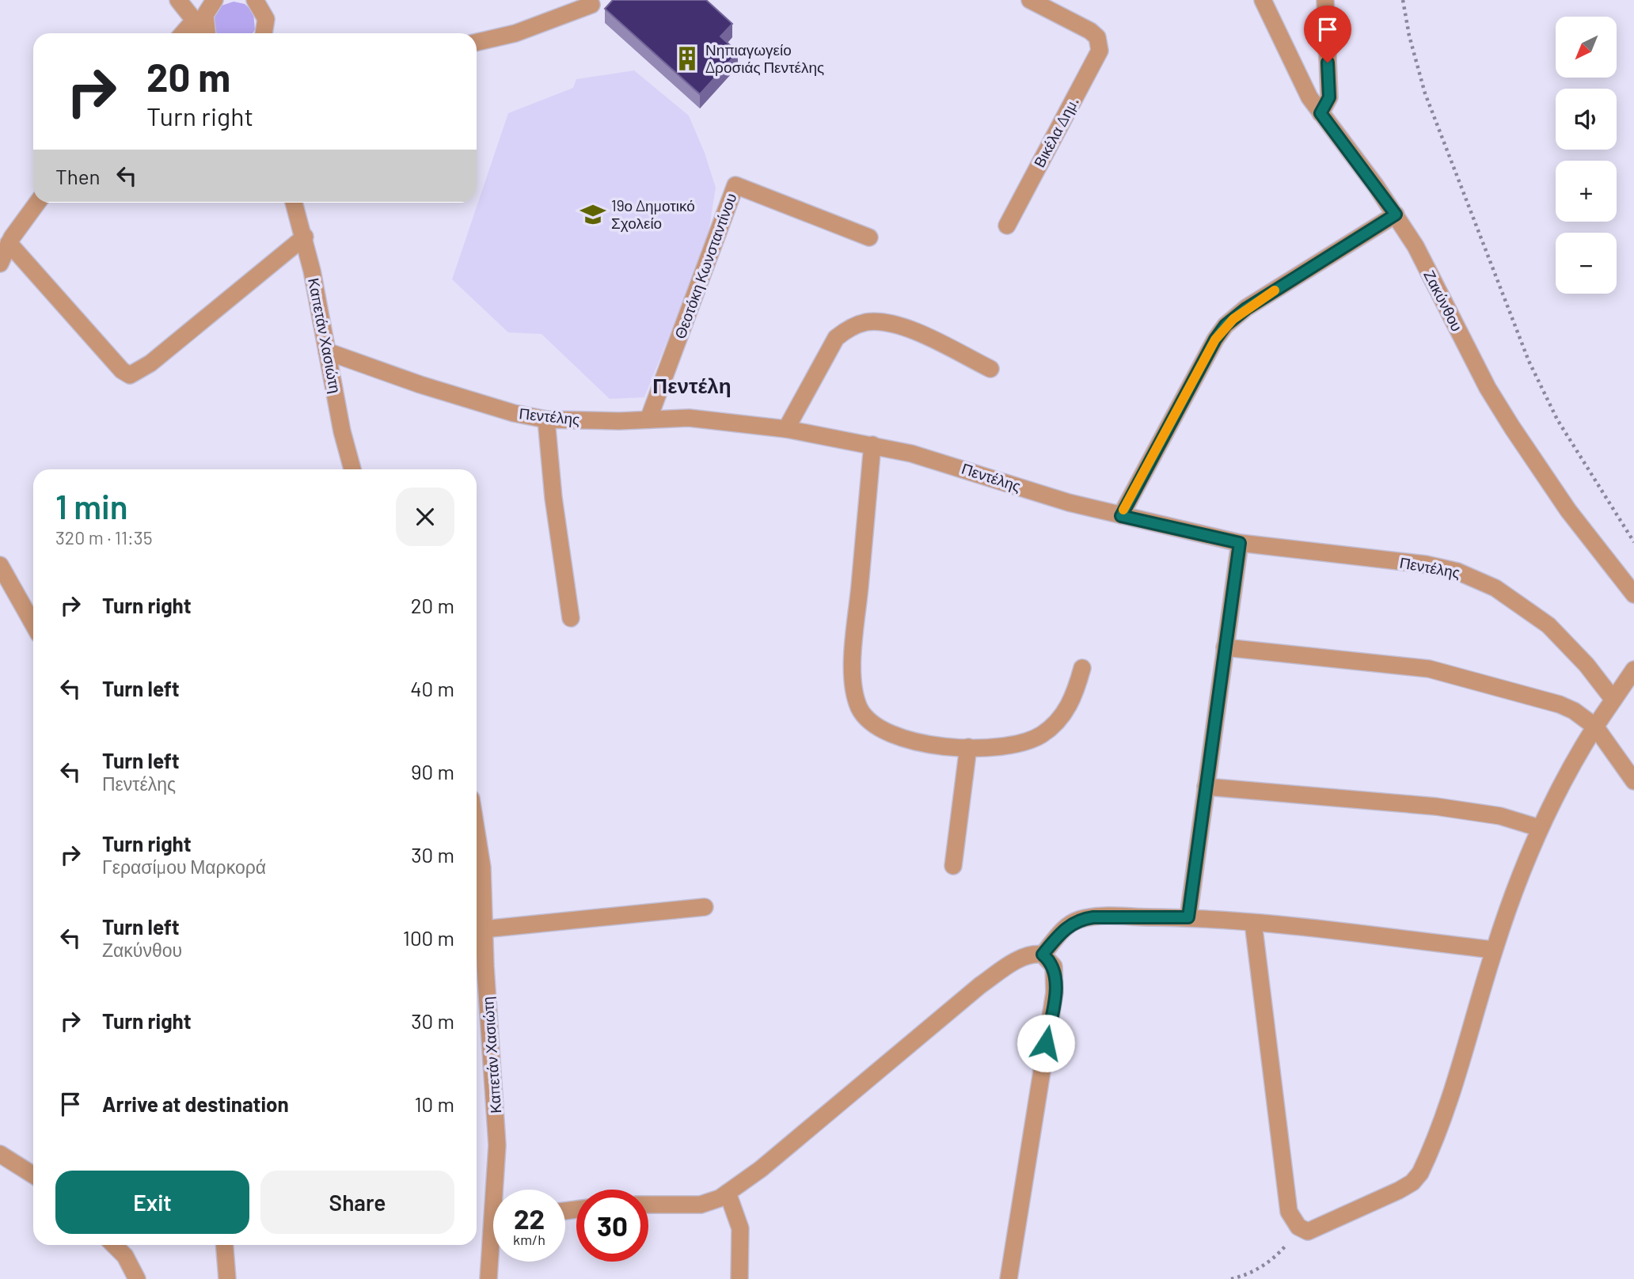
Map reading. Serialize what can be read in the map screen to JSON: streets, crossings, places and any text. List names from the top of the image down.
{
  "streets": {
    "street": [
      "Βικέλα Δημ.",
      "Θεοτόκη Κωνσταντίνου",
      "Ζακύνθου",
      "Καπετάν Χασιώτη",
      "Πεντέλης"
    ]
  },
  "crossings": [
    ["Θεοτόκη Κωνσταντίνου", "Πεντέλης"],
    ["Καπετάν Χασιώτη", "Πεντέλης"]
  ],
  "districts": ["Πεντέλη"],
  "places": {
    "building": ["Νηπιαγωγείο Δροσιάς Πεντέλης"],
    "school or university": ["19ο Δημοτικό Σχολείο"]
  },
  "north": "bottom left",
  "page": {
    "map_buttons": ["+", "−"],
    "turn": ["20 m", "Turn right"],
    "then": "Then",
    "heading": ["1 min", "320 m · 11:35"],
    "list": [
      {
        "name": "Turn right",
        "value": "20 m"
      },
      {
        "name": "Turn left",
        "value": "40 m"
      },
      {
        "name": "Turn left",
        "note": "Πεντέλης",
        "value": "90 m"
      },
      {
        "name": "Turn right",
        "note": "Γερασίμου Μαρκορά",
        "value": "30 m"
      },
      {
        "name": "Turn left",
        "note": "Ζακύνθου",
        "value": "100 m"
      },
      {
        "name": "Turn right",
        "value": "30 m"
      },
      {
        "name": "Arrive at destination",
        "value": "10 m"
      }
    ],
    "buttons": ["Exit", "Share"],
    "speed": "22 km/h",
    "limit": "30"
  }
}
